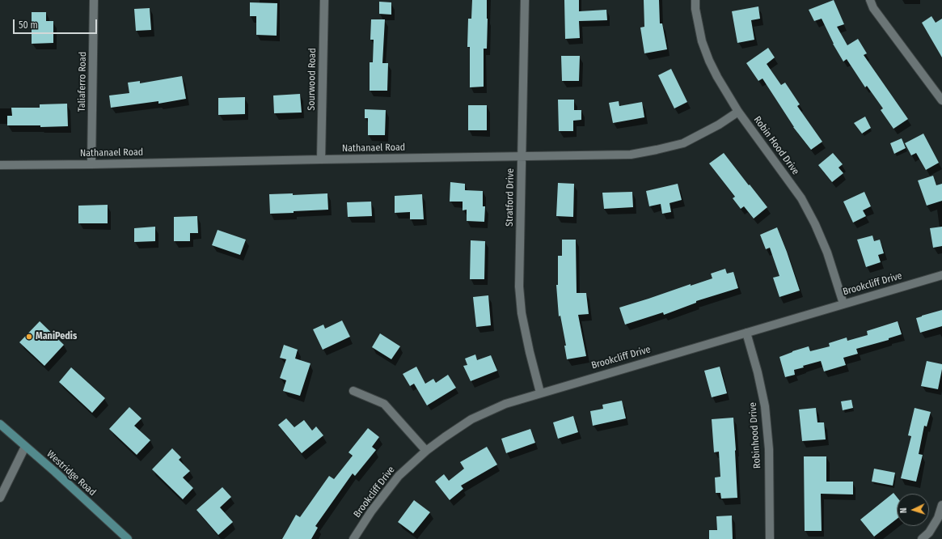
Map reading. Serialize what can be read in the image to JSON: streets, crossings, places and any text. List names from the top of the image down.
{
  "streets": {
    "main road": ["Westridge Road"],
    "street": [
      "Sourwood Road",
      "Taliaferro Road",
      "Robin Hood Drive",
      "Nathanael Road",
      "Stratford Drive",
      "Brookcliff Drive",
      "Robinhood Drive"
    ]
  },
  "crossings": [
    ["Sourwood Road", "Nathanael Road"],
    ["Taliaferro Road", "Nathanael Road"],
    ["Robin Hood Drive", "Nathanael Road"],
    ["Robin Hood Drive", "Brookcliff Drive"],
    ["Nathanael Road", "Stratford Drive"],
    ["Stratford Drive", "Brookcliff Drive"],
    ["Brookcliff Drive", "Robinhood Drive"]
  ],
  "places": ["ManiPedis"],
  "scale_bar": "50 m",
  "north": "left"
}
